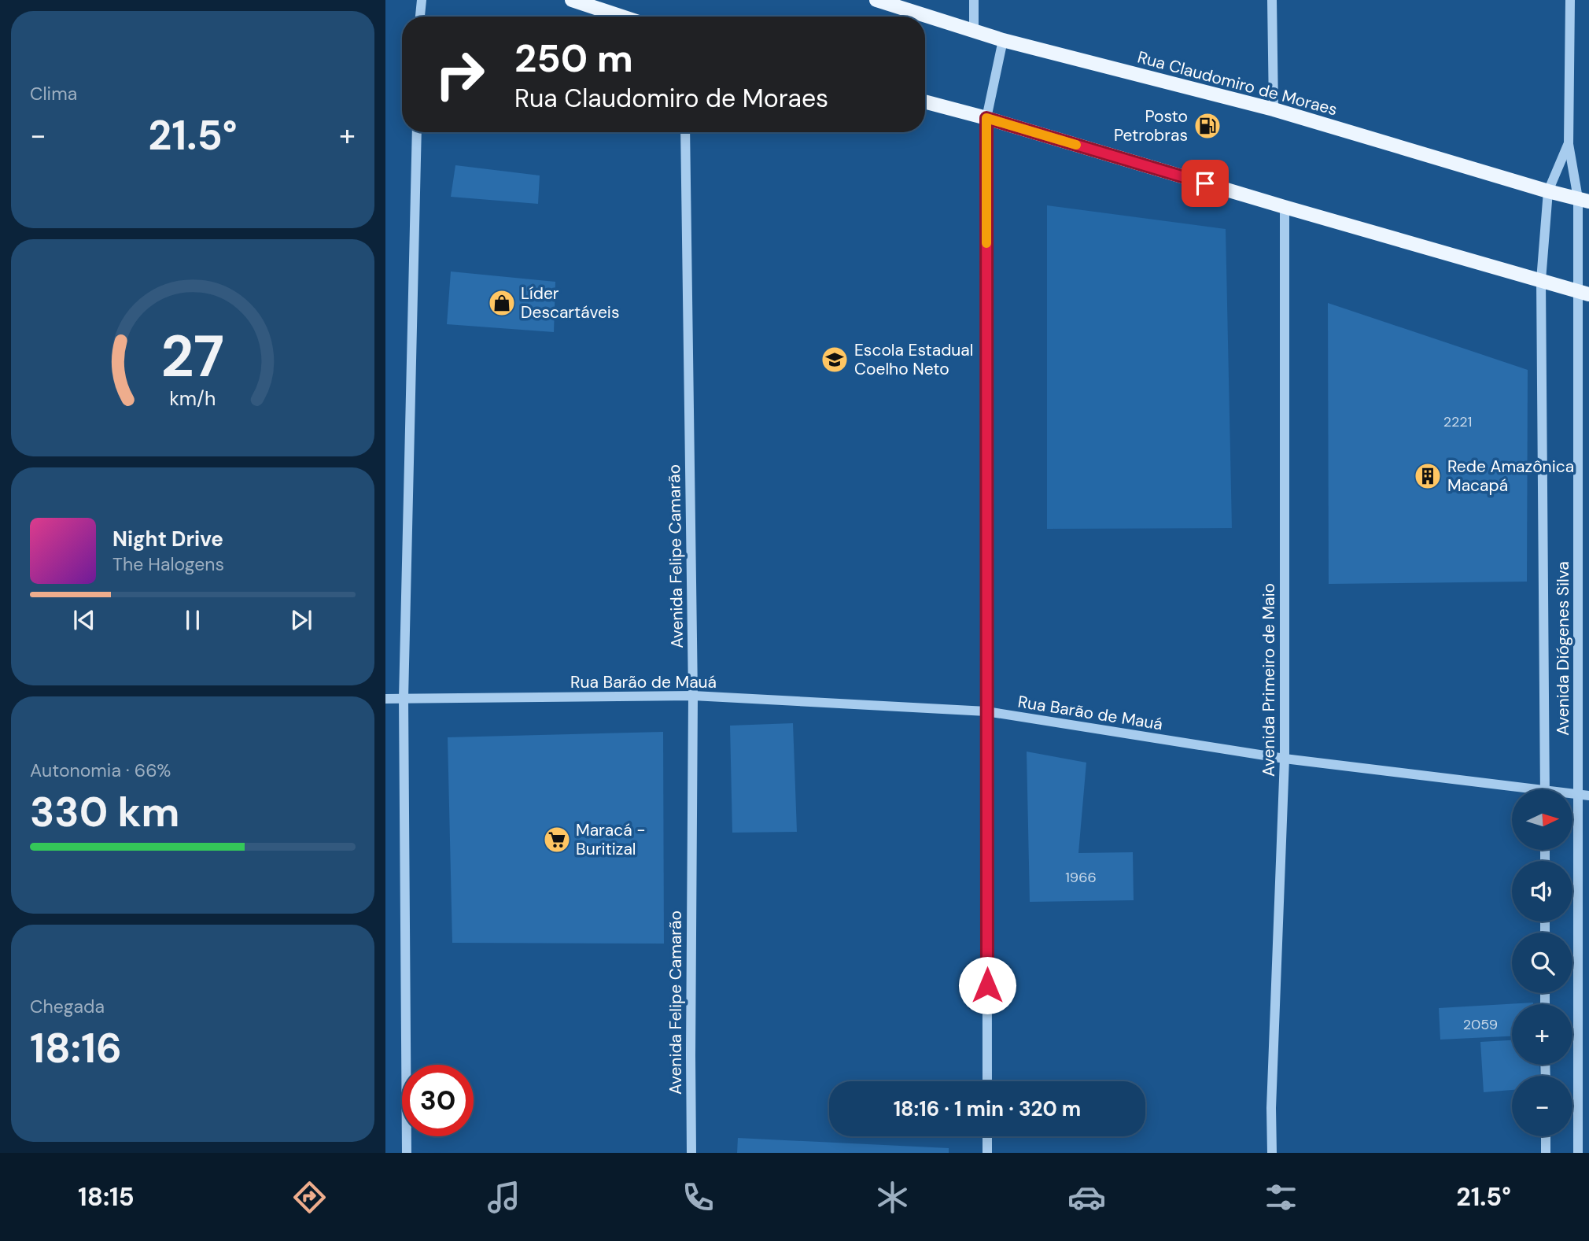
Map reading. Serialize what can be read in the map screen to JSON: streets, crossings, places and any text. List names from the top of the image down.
{
  "streets": {
    "main road": ["Rua Claudomiro de Moraes"],
    "street": [
      "Avenida Felipe Camarão",
      "Avenida Diógenes Silva",
      "Avenida Primeiro de Maio",
      "Rua Barão de Mauá"
    ]
  },
  "crossings": [
    ["Rua Claudomiro de Moraes", "Avenida Diógenes Silva"],
    ["Avenida Felipe Camarão", "Rua Barão de Mauá"],
    ["Avenida Diógenes Silva", "Rua Barão de Mauá"],
    ["Avenida Primeiro de Maio", "Rua Barão de Mauá"]
  ],
  "places": {
    "fuel station": ["Posto Petrobras"],
    "shop": ["Líder Descartáveis"],
    "school or university": ["Escola Estadual Coelho Neto"],
    "building": ["Rede Amazônica Macapá"],
    "supermarket": ["Maracá - Buritizal"]
  },
  "house_numbers": ["2221", "1966", "2059"],
  "north": "right",
  "page": {
    "tile": [
      "Clima",
      ["Autonomia · 66%", "330 km"],
      ["Chegada", "18:16"]
    ],
    "turn": ["250 m", "Rua Claudomiro de Moraes"],
    "heat": ["−", "21.5°", "+"],
    "song": ["Night Drive", "The Halogens"],
    "map_buttons": ["+", "−"],
    "limit": "30",
    "trip": "18:16 · 1 min · 320 m",
    "tabs": ["18:15", "21.5°"],
    "gauge": ["27", "km/h"]
  }
}
